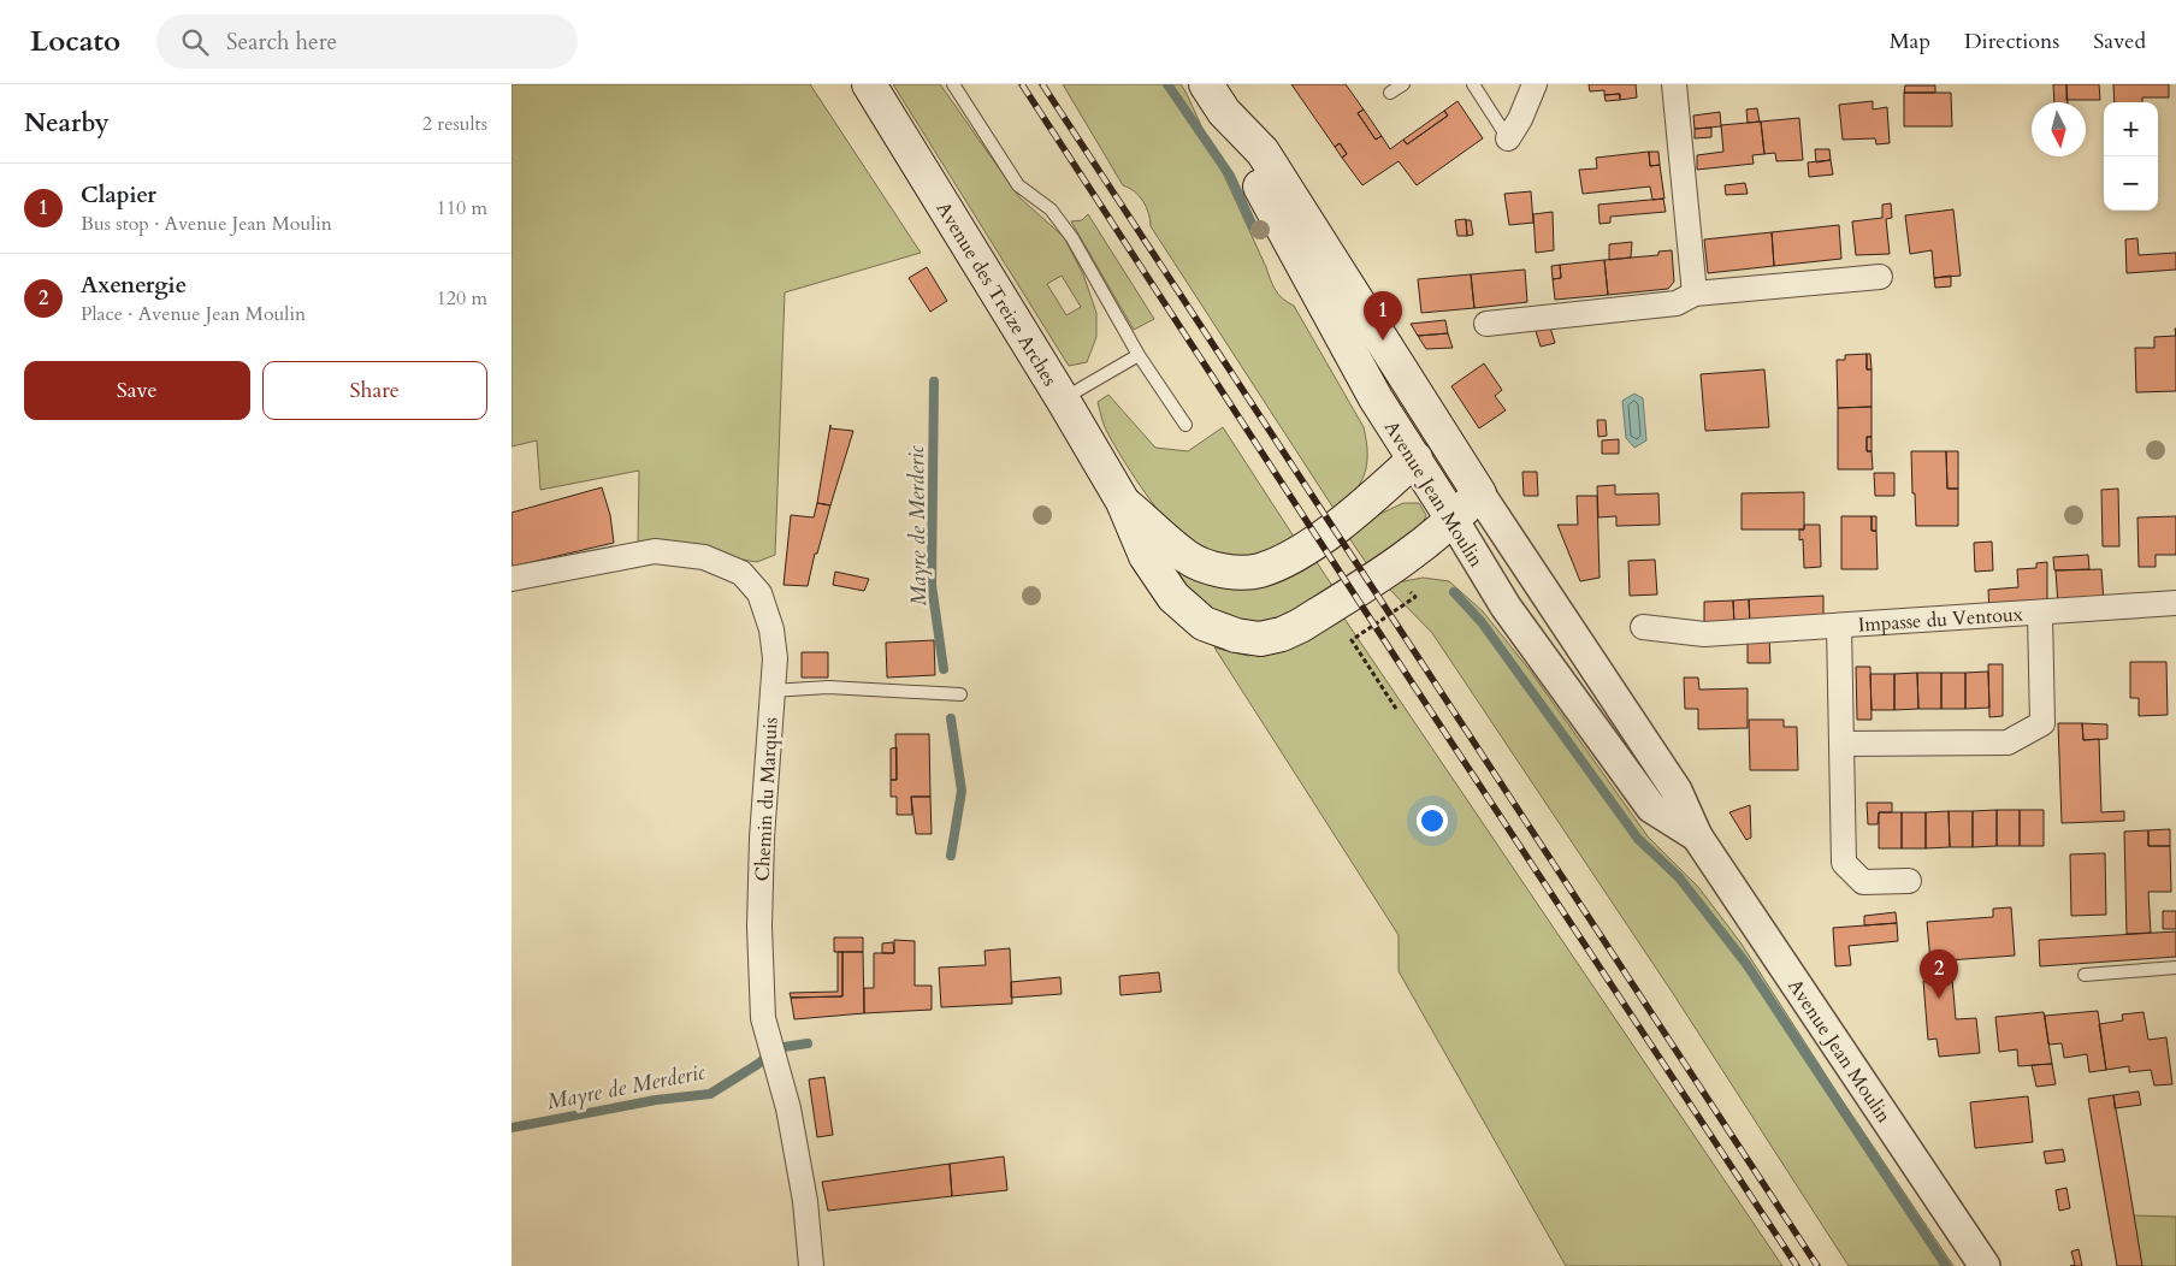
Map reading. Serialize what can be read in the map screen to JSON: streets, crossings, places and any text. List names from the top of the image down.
{
  "streets": {
    "main road": ["Avenue des Treize Arches", "Avenue Jean Moulin"],
    "street": ["Impasse du Ventoux", "Chemin du Marquis"]
  },
  "crossings": [
    ["Avenue des Treize Arches", "Avenue Jean Moulin"]
  ],
  "water": ["Mayre de Merderic"],
  "north": "bottom",
  "page": {
    "header": "Locato",
    "search": "Search here",
    "nav": ["Map", "Directions", "Saved"],
    "heading": ["Nearby", "2 results"],
    "map_buttons": ["+", "−"],
    "list": [
      {
        "mark": "1",
        "name": "Clapier",
        "note": "Bus stop · Avenue Jean Moulin",
        "value": "110 m"
      },
      {
        "mark": "2",
        "name": "Axenergie",
        "note": "Place · Avenue Jean Moulin",
        "value": "120 m"
      }
    ],
    "pins": ["1", "2"],
    "buttons": ["Save", "Share"]
  }
}
